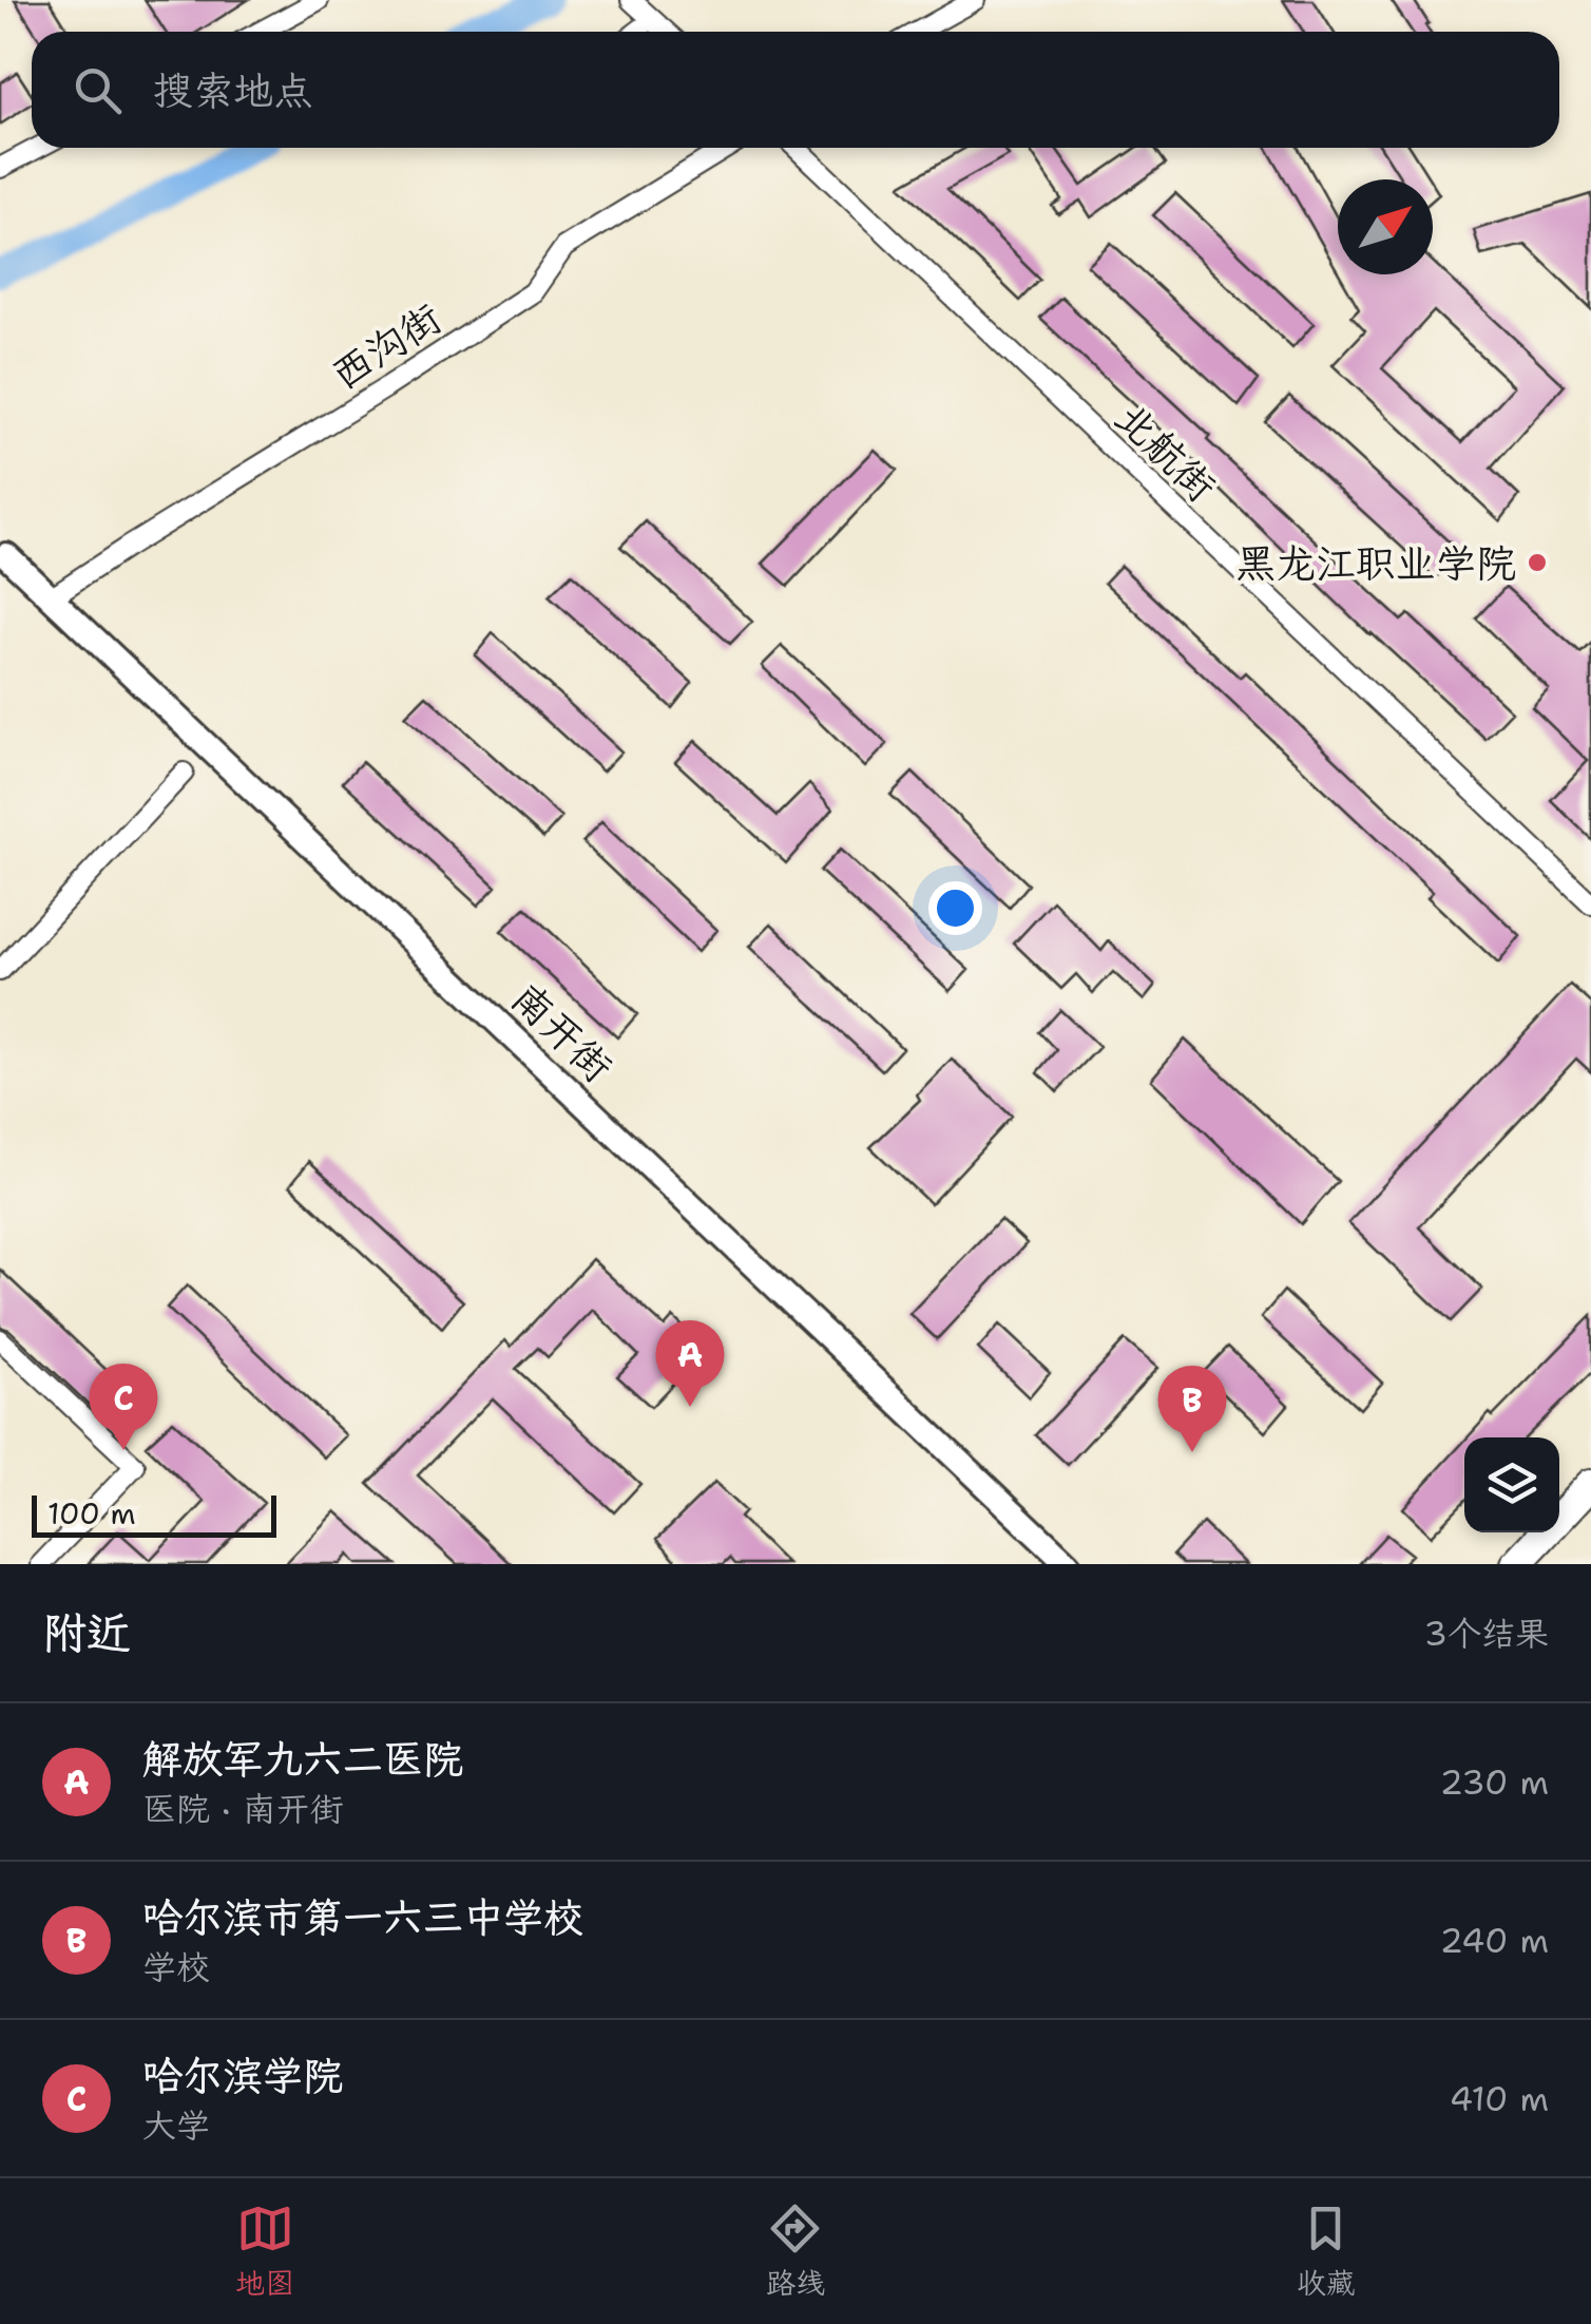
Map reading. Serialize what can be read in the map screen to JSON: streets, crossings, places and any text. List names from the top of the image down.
{
  "streets": {
    "main road": ["南开街"],
    "street": ["西沟街", "北航街"]
  },
  "crossings": [
    ["西沟街", "南开街"]
  ],
  "places": ["黑龙江职业学院"],
  "scale_bar": "100 m",
  "north": "top right",
  "page": {
    "search": "搜索地点",
    "pins": ["A", "C", "B"],
    "scale": "100 m",
    "heading": ["附近", "3个结果"],
    "list": [
      {
        "mark": "A",
        "name": "解放军九六二医院",
        "note": "医院 · 南开街",
        "value": "230 m"
      },
      {
        "mark": "B",
        "name": "哈尔滨市第一六三中学校",
        "note": "学校",
        "value": "240 m"
      },
      {
        "mark": "C",
        "name": "哈尔滨学院",
        "note": "大学",
        "value": "410 m"
      }
    ],
    "nav": ["地图", "路线", "收藏"]
  }
}
